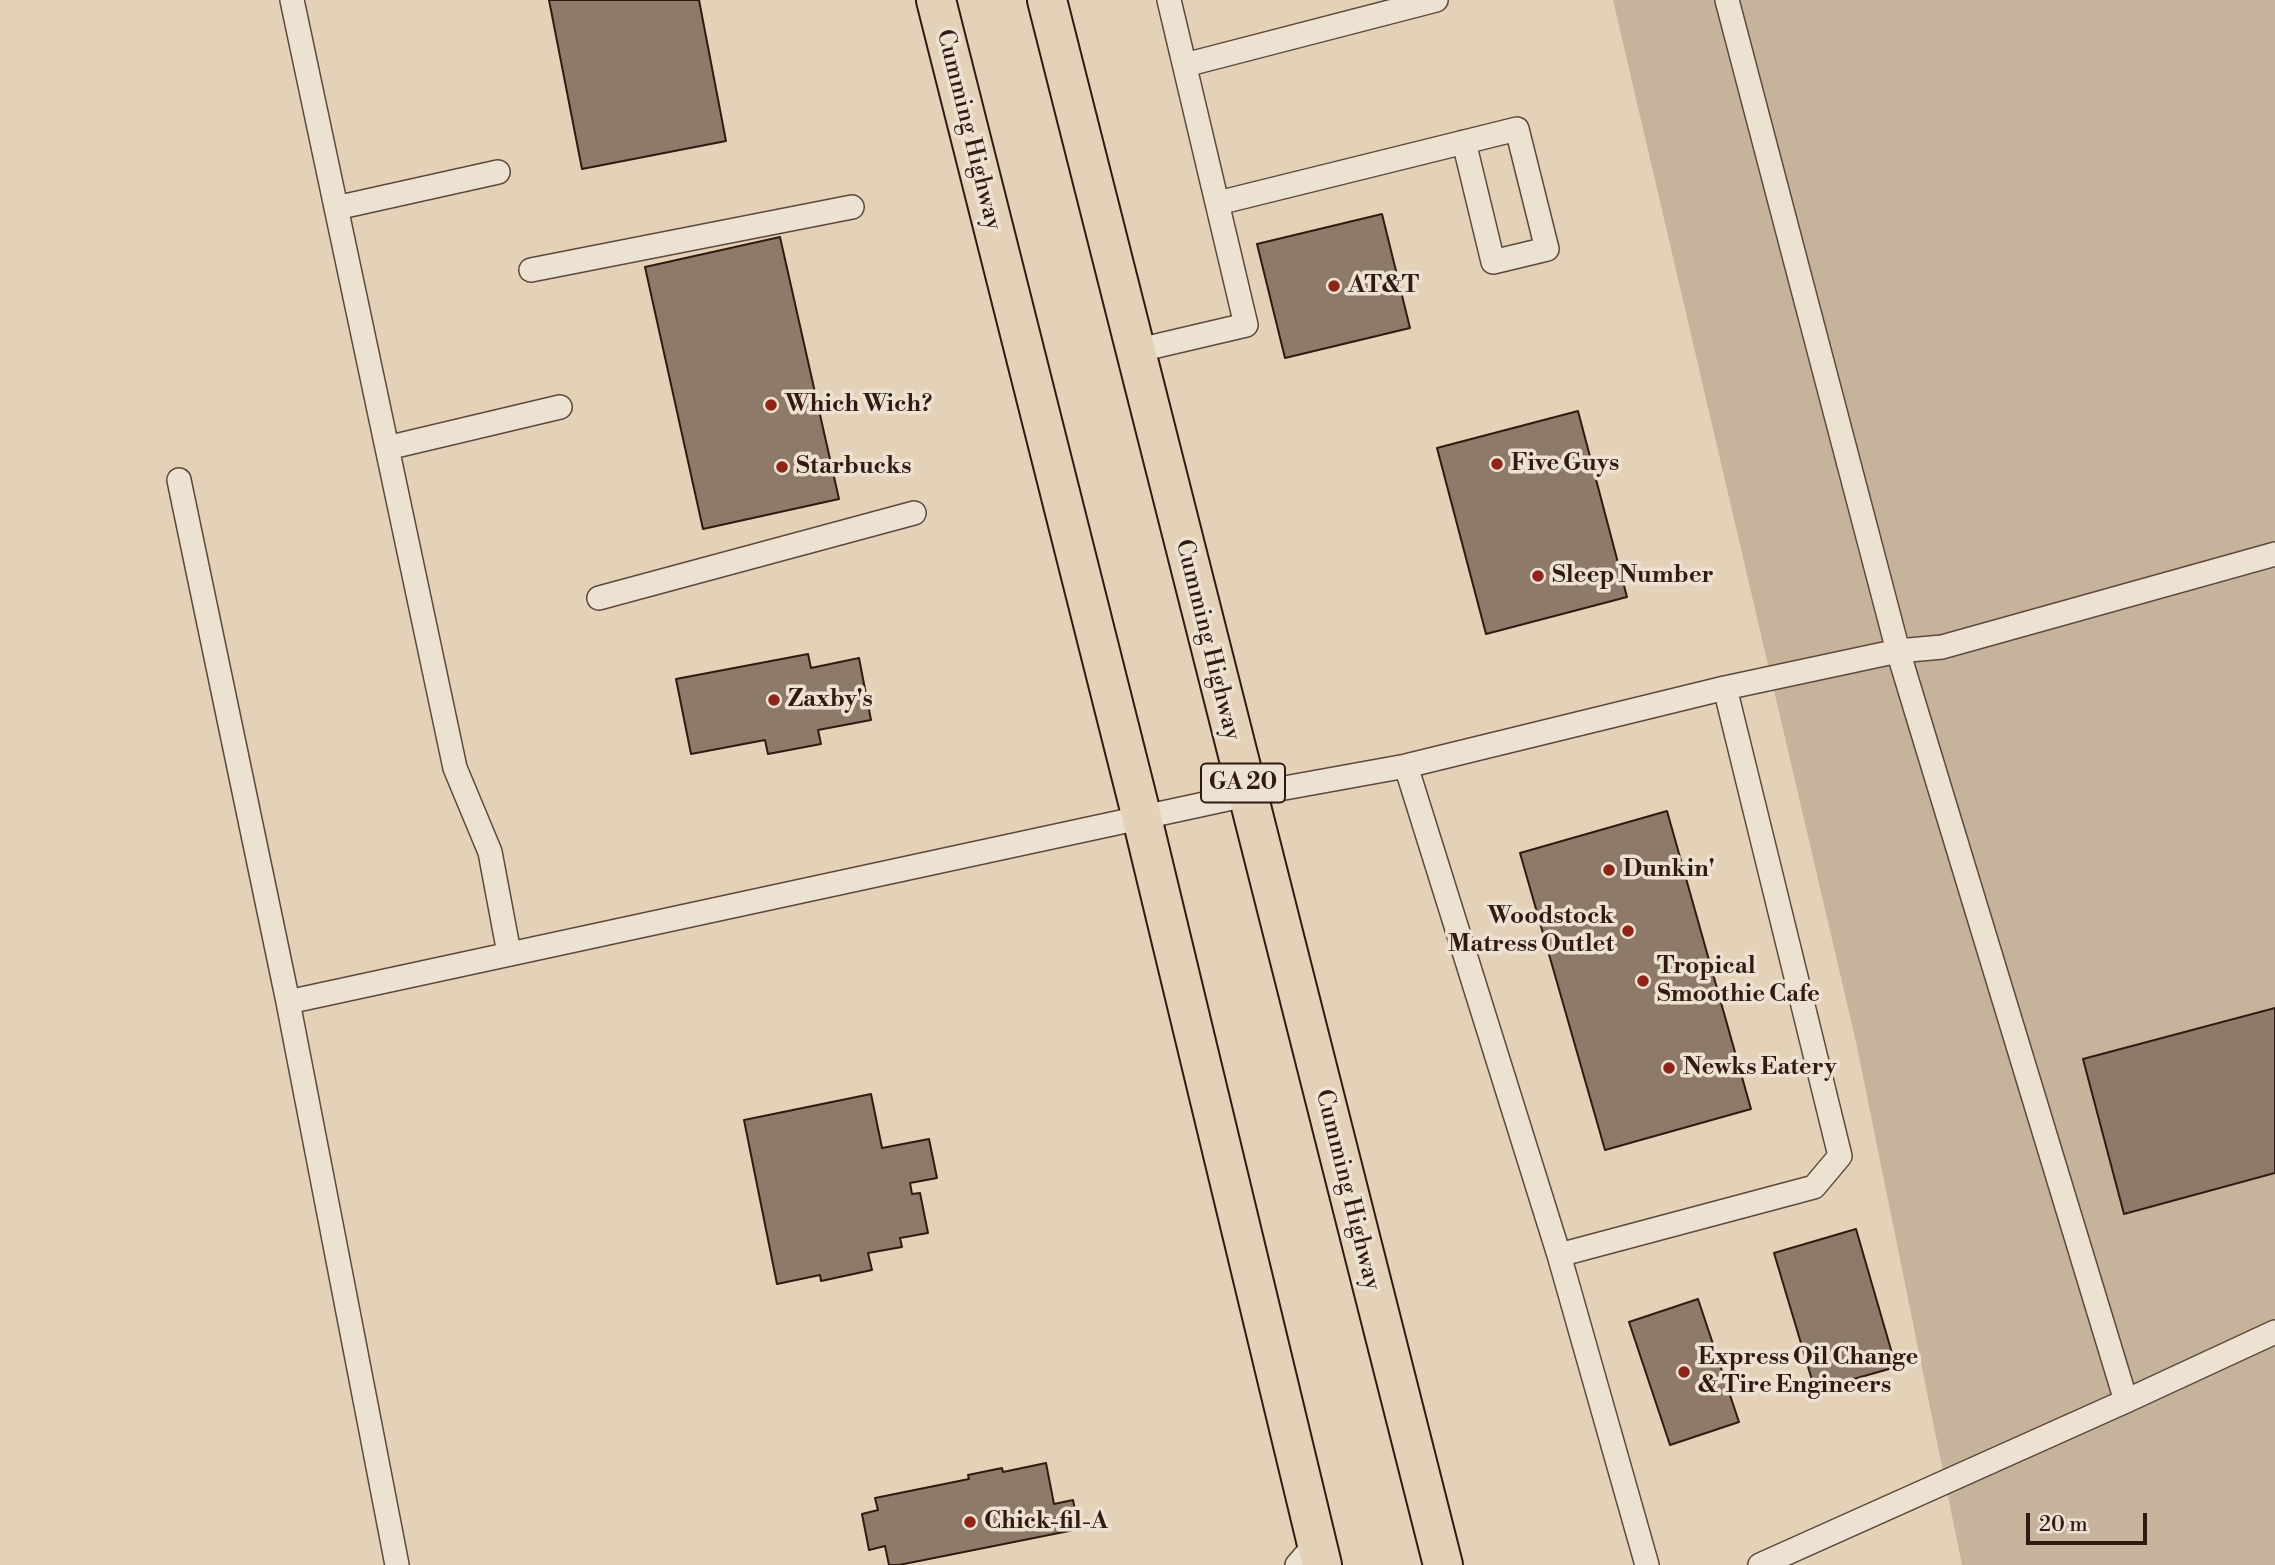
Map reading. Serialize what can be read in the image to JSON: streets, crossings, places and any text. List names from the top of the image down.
{
  "streets": {
    "main road": ["Cumming Highway", "GA 20"]
  },
  "places": [
    "AT&T",
    "Which Wich?",
    "Five Guys",
    "Starbucks",
    "Sleep Number",
    "Zaxby's",
    "Dunkin'",
    "Woodstock Matress Outlet",
    "Tropical Smoothie Cafe",
    "Newks Eatery",
    "Express Oil Change & Tire Engineers",
    "Chick-fil-A"
  ],
  "scale_bar": "20 m"
}
